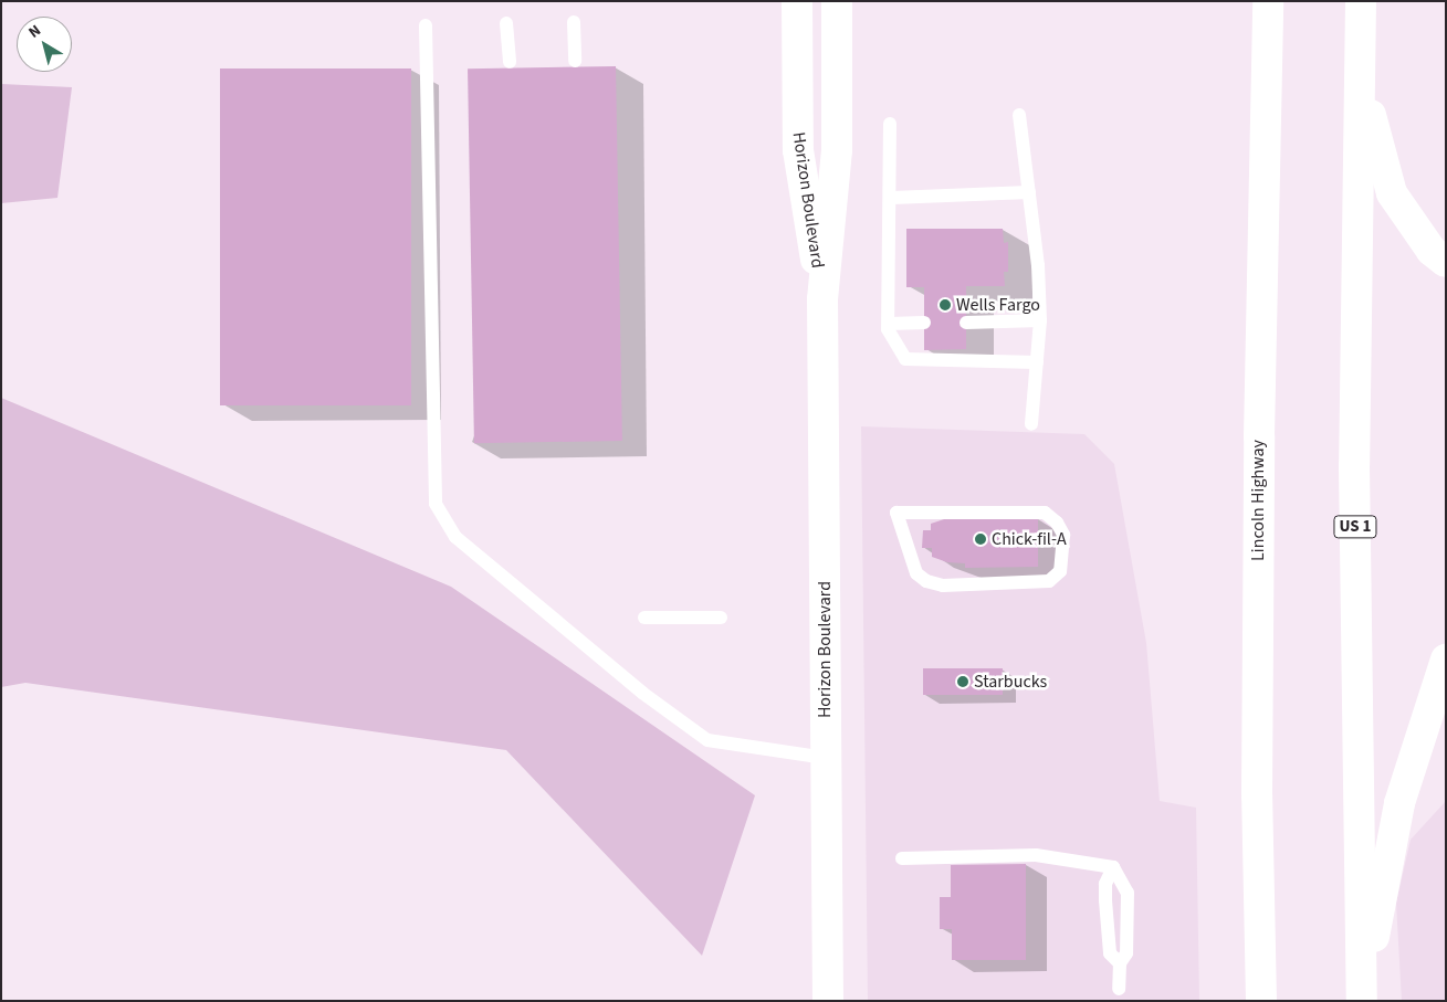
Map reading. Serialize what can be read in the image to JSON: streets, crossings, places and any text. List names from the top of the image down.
{
  "streets": {
    "main road": ["Horizon Boulevard", "Lincoln Highway", "US 1"]
  },
  "places": ["Wells Fargo", "Chick-fil-A", "Starbucks"],
  "north": "top left"
}
